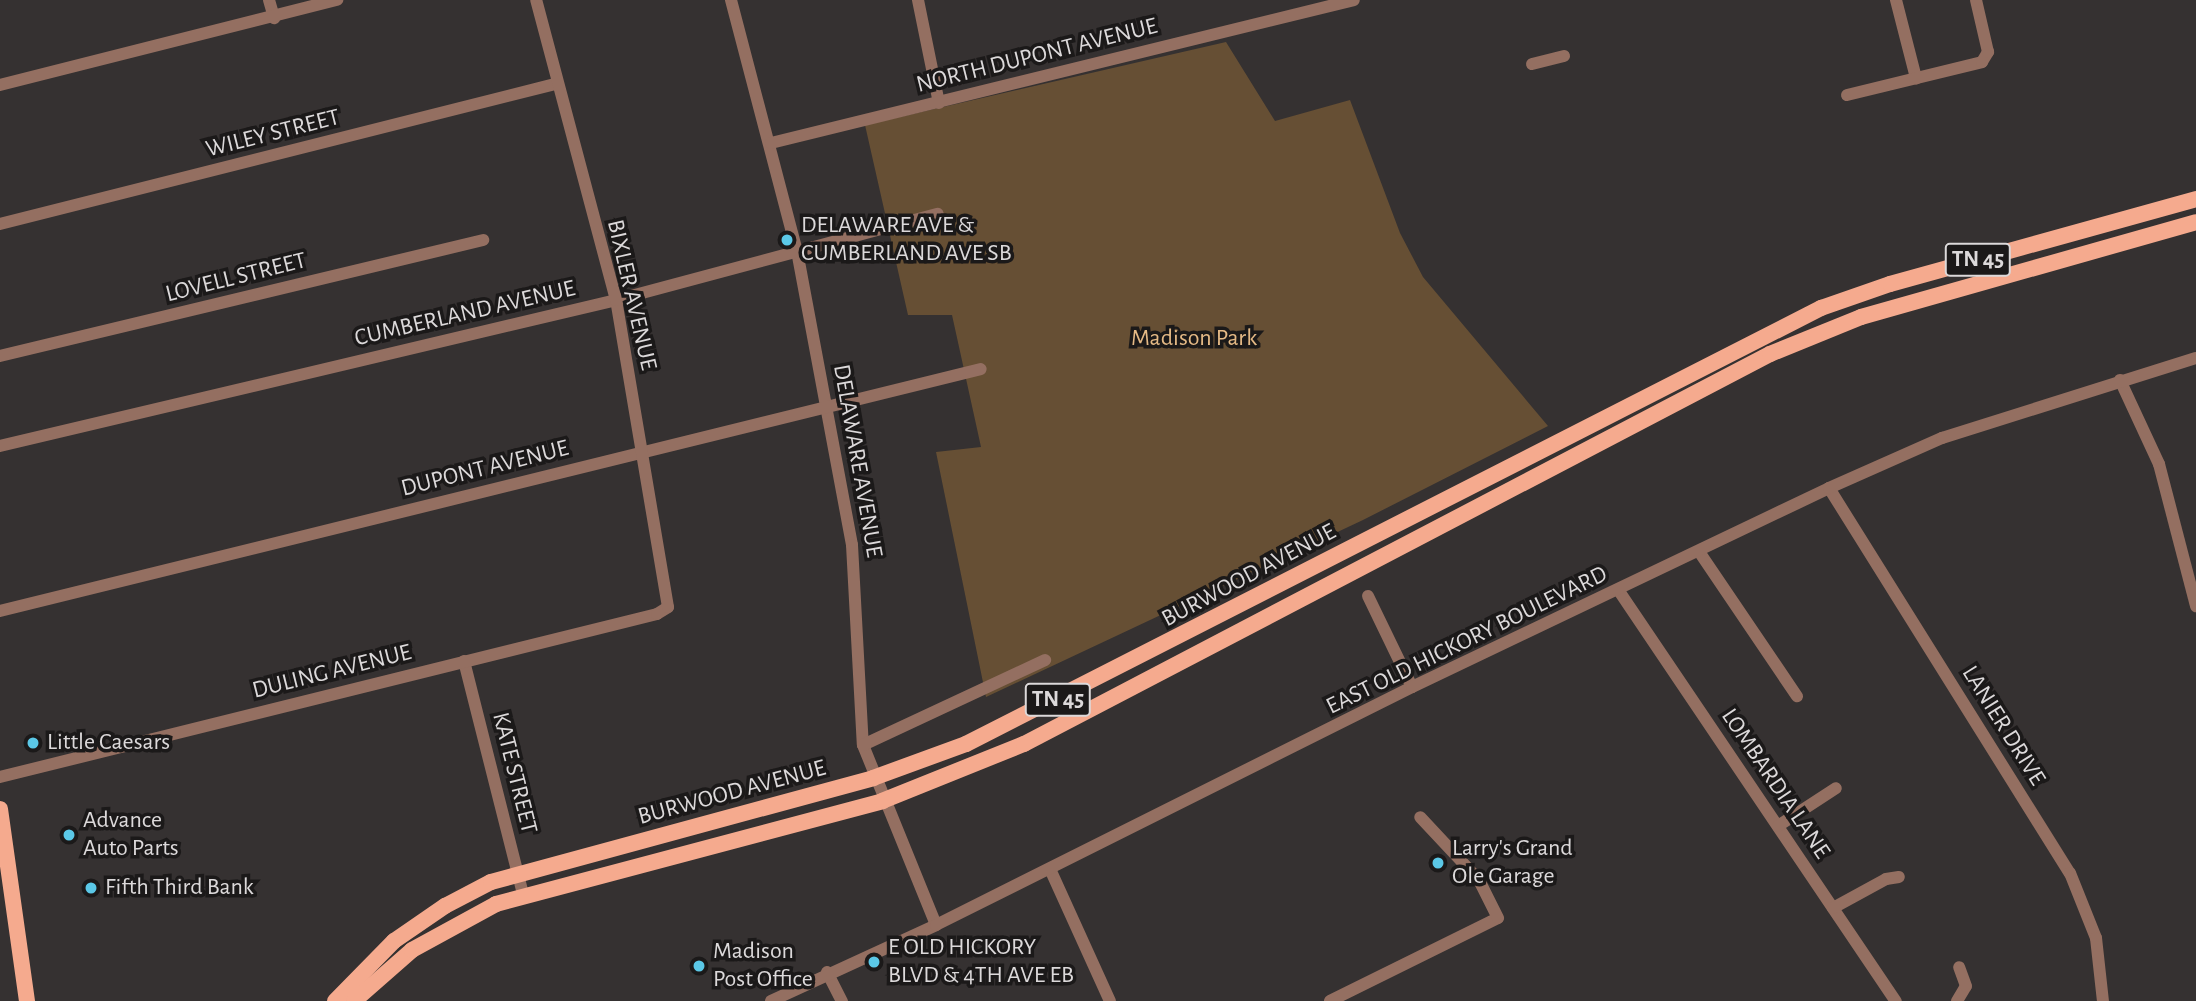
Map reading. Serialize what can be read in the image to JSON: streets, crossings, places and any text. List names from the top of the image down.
{
  "streets": {
    "main road": ["TN 45", "BURWOOD AVENUE"],
    "street": [
      "NORTH DUPONT AVENUE",
      "WILEY STREET",
      "LOVELL STREET",
      "BIXLER AVENUE",
      "CUMBERLAND AVENUE",
      "DELAWARE AVENUE",
      "DUPONT AVENUE",
      "EAST OLD HICKORY BOULEVARD",
      "DULING AVENUE",
      "LANIER DRIVE",
      "KATE STREET",
      "LOMBARDIA LANE"
    ]
  },
  "crossings": [
    ["NORTH DUPONT AVENUE", "DELAWARE AVENUE"],
    ["WILEY STREET", "BIXLER AVENUE"],
    ["BIXLER AVENUE", "CUMBERLAND AVENUE"],
    ["BIXLER AVENUE", "DUPONT AVENUE"],
    ["BIXLER AVENUE", "DULING AVENUE"],
    ["CUMBERLAND AVENUE", "DELAWARE AVENUE"],
    ["DELAWARE AVENUE", "DUPONT AVENUE"],
    ["DELAWARE AVENUE", "BURWOOD AVENUE"],
    ["DELAWARE AVENUE", "EAST OLD HICKORY BOULEVARD"],
    ["BURWOOD AVENUE", "KATE STREET"],
    ["EAST OLD HICKORY BOULEVARD", "LANIER DRIVE"],
    ["EAST OLD HICKORY BOULEVARD", "LOMBARDIA LANE"],
    ["DULING AVENUE", "KATE STREET"]
  ],
  "parks": ["Madison Park"],
  "places": [
    "DELAWARE AVE & CUMBERLAND AVE SB",
    "Little Caesars",
    "Advance Auto Parts",
    "Larry's Grand Ole Garage",
    "Fifth Third Bank",
    "E OLD HICKORY BLVD & 4TH AVE EB",
    "Madison Post Office"
  ]
}
